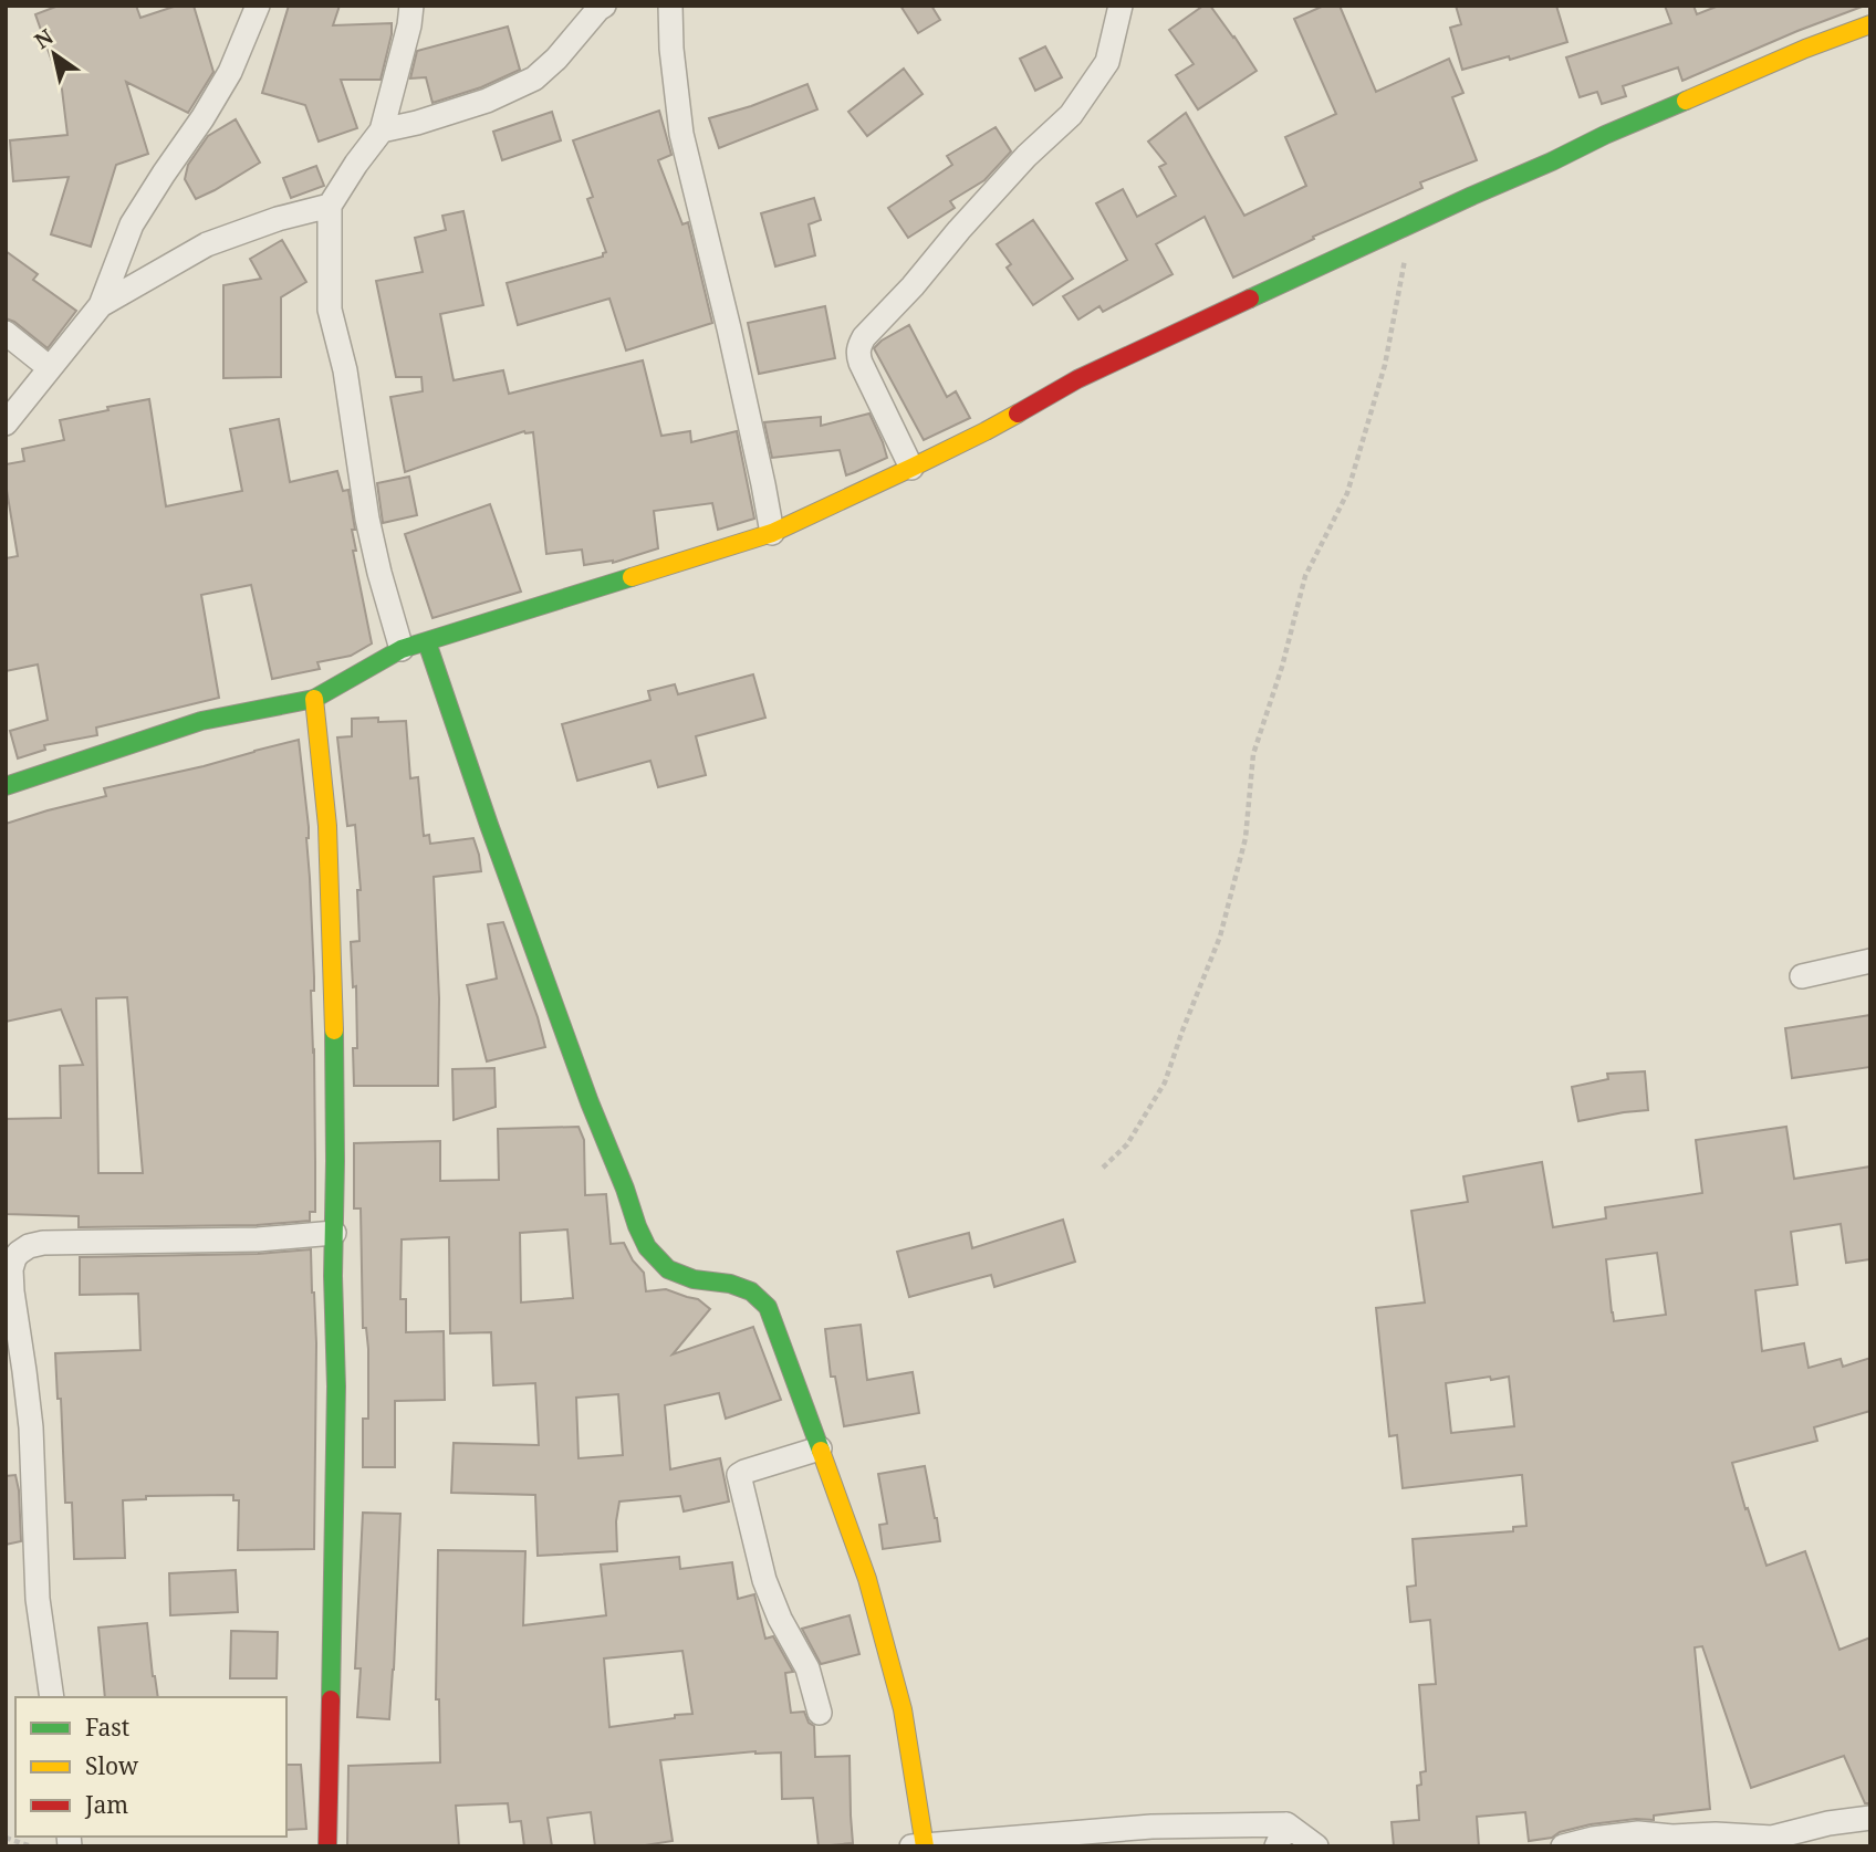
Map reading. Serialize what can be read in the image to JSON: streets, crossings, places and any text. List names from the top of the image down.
{
  "legend": ["Fast", "Slow", "Jam"],
  "north": "top left"
}
